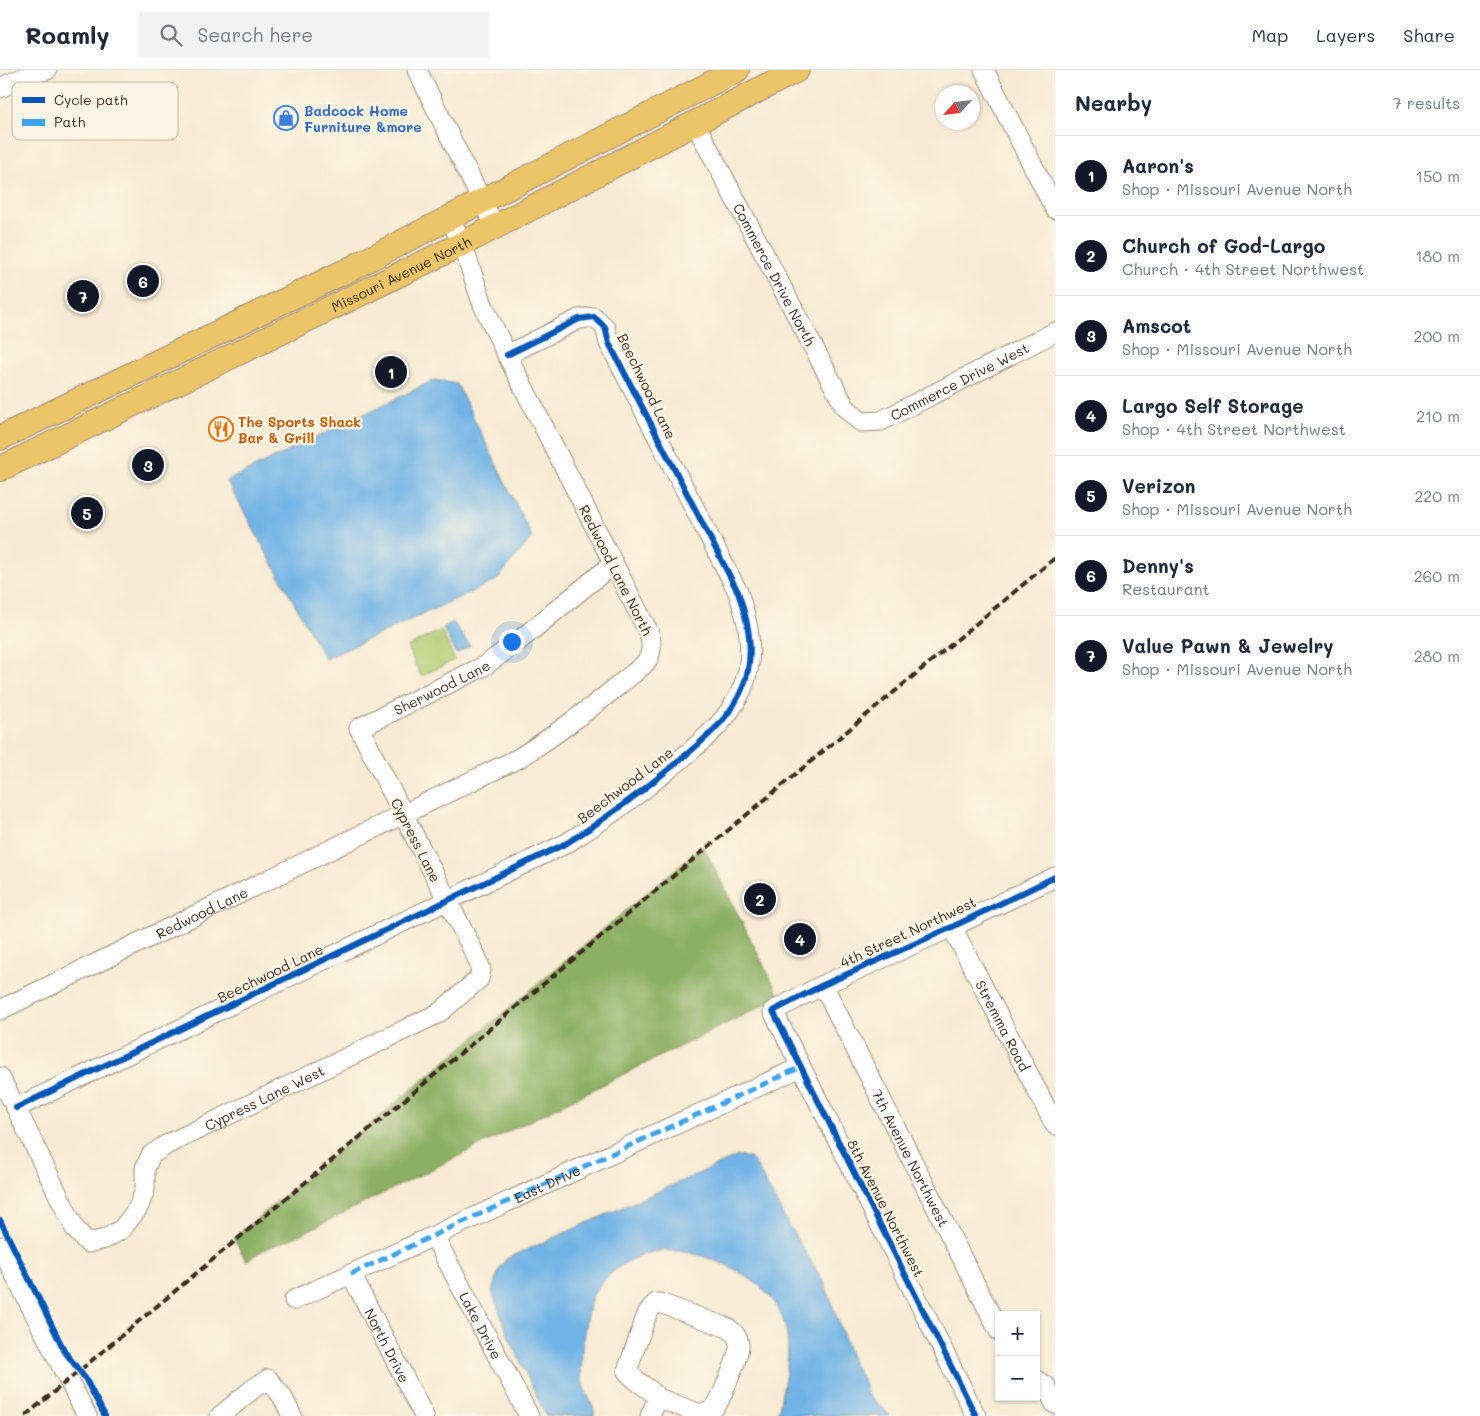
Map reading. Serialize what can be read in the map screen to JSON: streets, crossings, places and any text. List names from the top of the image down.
{
  "streets": {
    "main road": ["Missouri Avenue North"],
    "street": [
      "Commerce Drive North",
      "Commerce Drive West",
      "Beechwood Lane",
      "Redwood Lane North",
      "Sherwood Lane",
      "Cypress Lane",
      "Redwood Lane",
      "4th Street Northwest",
      "Stremma Road",
      "Cypress Lane West",
      "7th Avenue Northwest",
      "East Drive",
      "8th Avenue Northwest",
      "Lake Drive",
      "North Drive"
    ]
  },
  "crossings": [
    ["Missouri Avenue North", "Commerce Drive North"],
    ["Missouri Avenue North", "Redwood Lane North"],
    ["Commerce Drive North", "Commerce Drive West"],
    ["Beechwood Lane", "Redwood Lane North"],
    ["Beechwood Lane", "Cypress Lane"],
    ["Beechwood Lane", "Cypress Lane West"],
    ["Redwood Lane North", "Sherwood Lane"],
    ["Redwood Lane North", "Cypress Lane"],
    ["Redwood Lane North", "Redwood Lane"],
    ["Sherwood Lane", "Cypress Lane"],
    ["Cypress Lane", "Redwood Lane"],
    ["Cypress Lane", "Cypress Lane West"],
    ["4th Street Northwest", "Stremma Road"],
    ["4th Street Northwest", "7th Avenue Northwest"],
    ["4th Street Northwest", "8th Avenue Northwest"],
    ["East Drive", "8th Avenue Northwest"],
    ["East Drive", "Lake Drive"],
    ["East Drive", "North Drive"]
  ],
  "places": {
    "shop": ["Badcock Home Furniture &more"],
    "restaurant": ["The Sports Shack Bar & Grill"]
  },
  "legend": ["Cycle path", "Path"],
  "north": "bottom left",
  "page": {
    "header": "Roamly",
    "search": "Search here",
    "nav": ["Map", "Layers", "Share"],
    "heading": ["Nearby", "7 results"],
    "list": [
      {
        "mark": "1",
        "name": "Aaron's",
        "note": "Shop · Missouri Avenue North",
        "value": "150 m"
      },
      {
        "mark": "2",
        "name": "Church of God-Largo",
        "note": "Church · 4th Street Northwest",
        "value": "180 m"
      },
      {
        "mark": "3",
        "name": "Amscot",
        "note": "Shop · Missouri Avenue North",
        "value": "200 m"
      },
      {
        "mark": "4",
        "name": "Largo Self Storage",
        "note": "Shop · 4th Street Northwest",
        "value": "210 m"
      },
      {
        "mark": "5",
        "name": "Verizon",
        "note": "Shop · Missouri Avenue North",
        "value": "220 m"
      },
      {
        "mark": "6",
        "name": "Denny's",
        "note": "Restaurant",
        "value": "260 m"
      },
      {
        "mark": "7",
        "name": "Value Pawn & Jewelry",
        "note": "Shop · Missouri Avenue North",
        "value": "280 m"
      }
    ],
    "pins": [
      "6",
      "7",
      "1",
      "3",
      "5",
      "2",
      "4"
    ],
    "map_buttons": ["+", "−"]
  }
}
